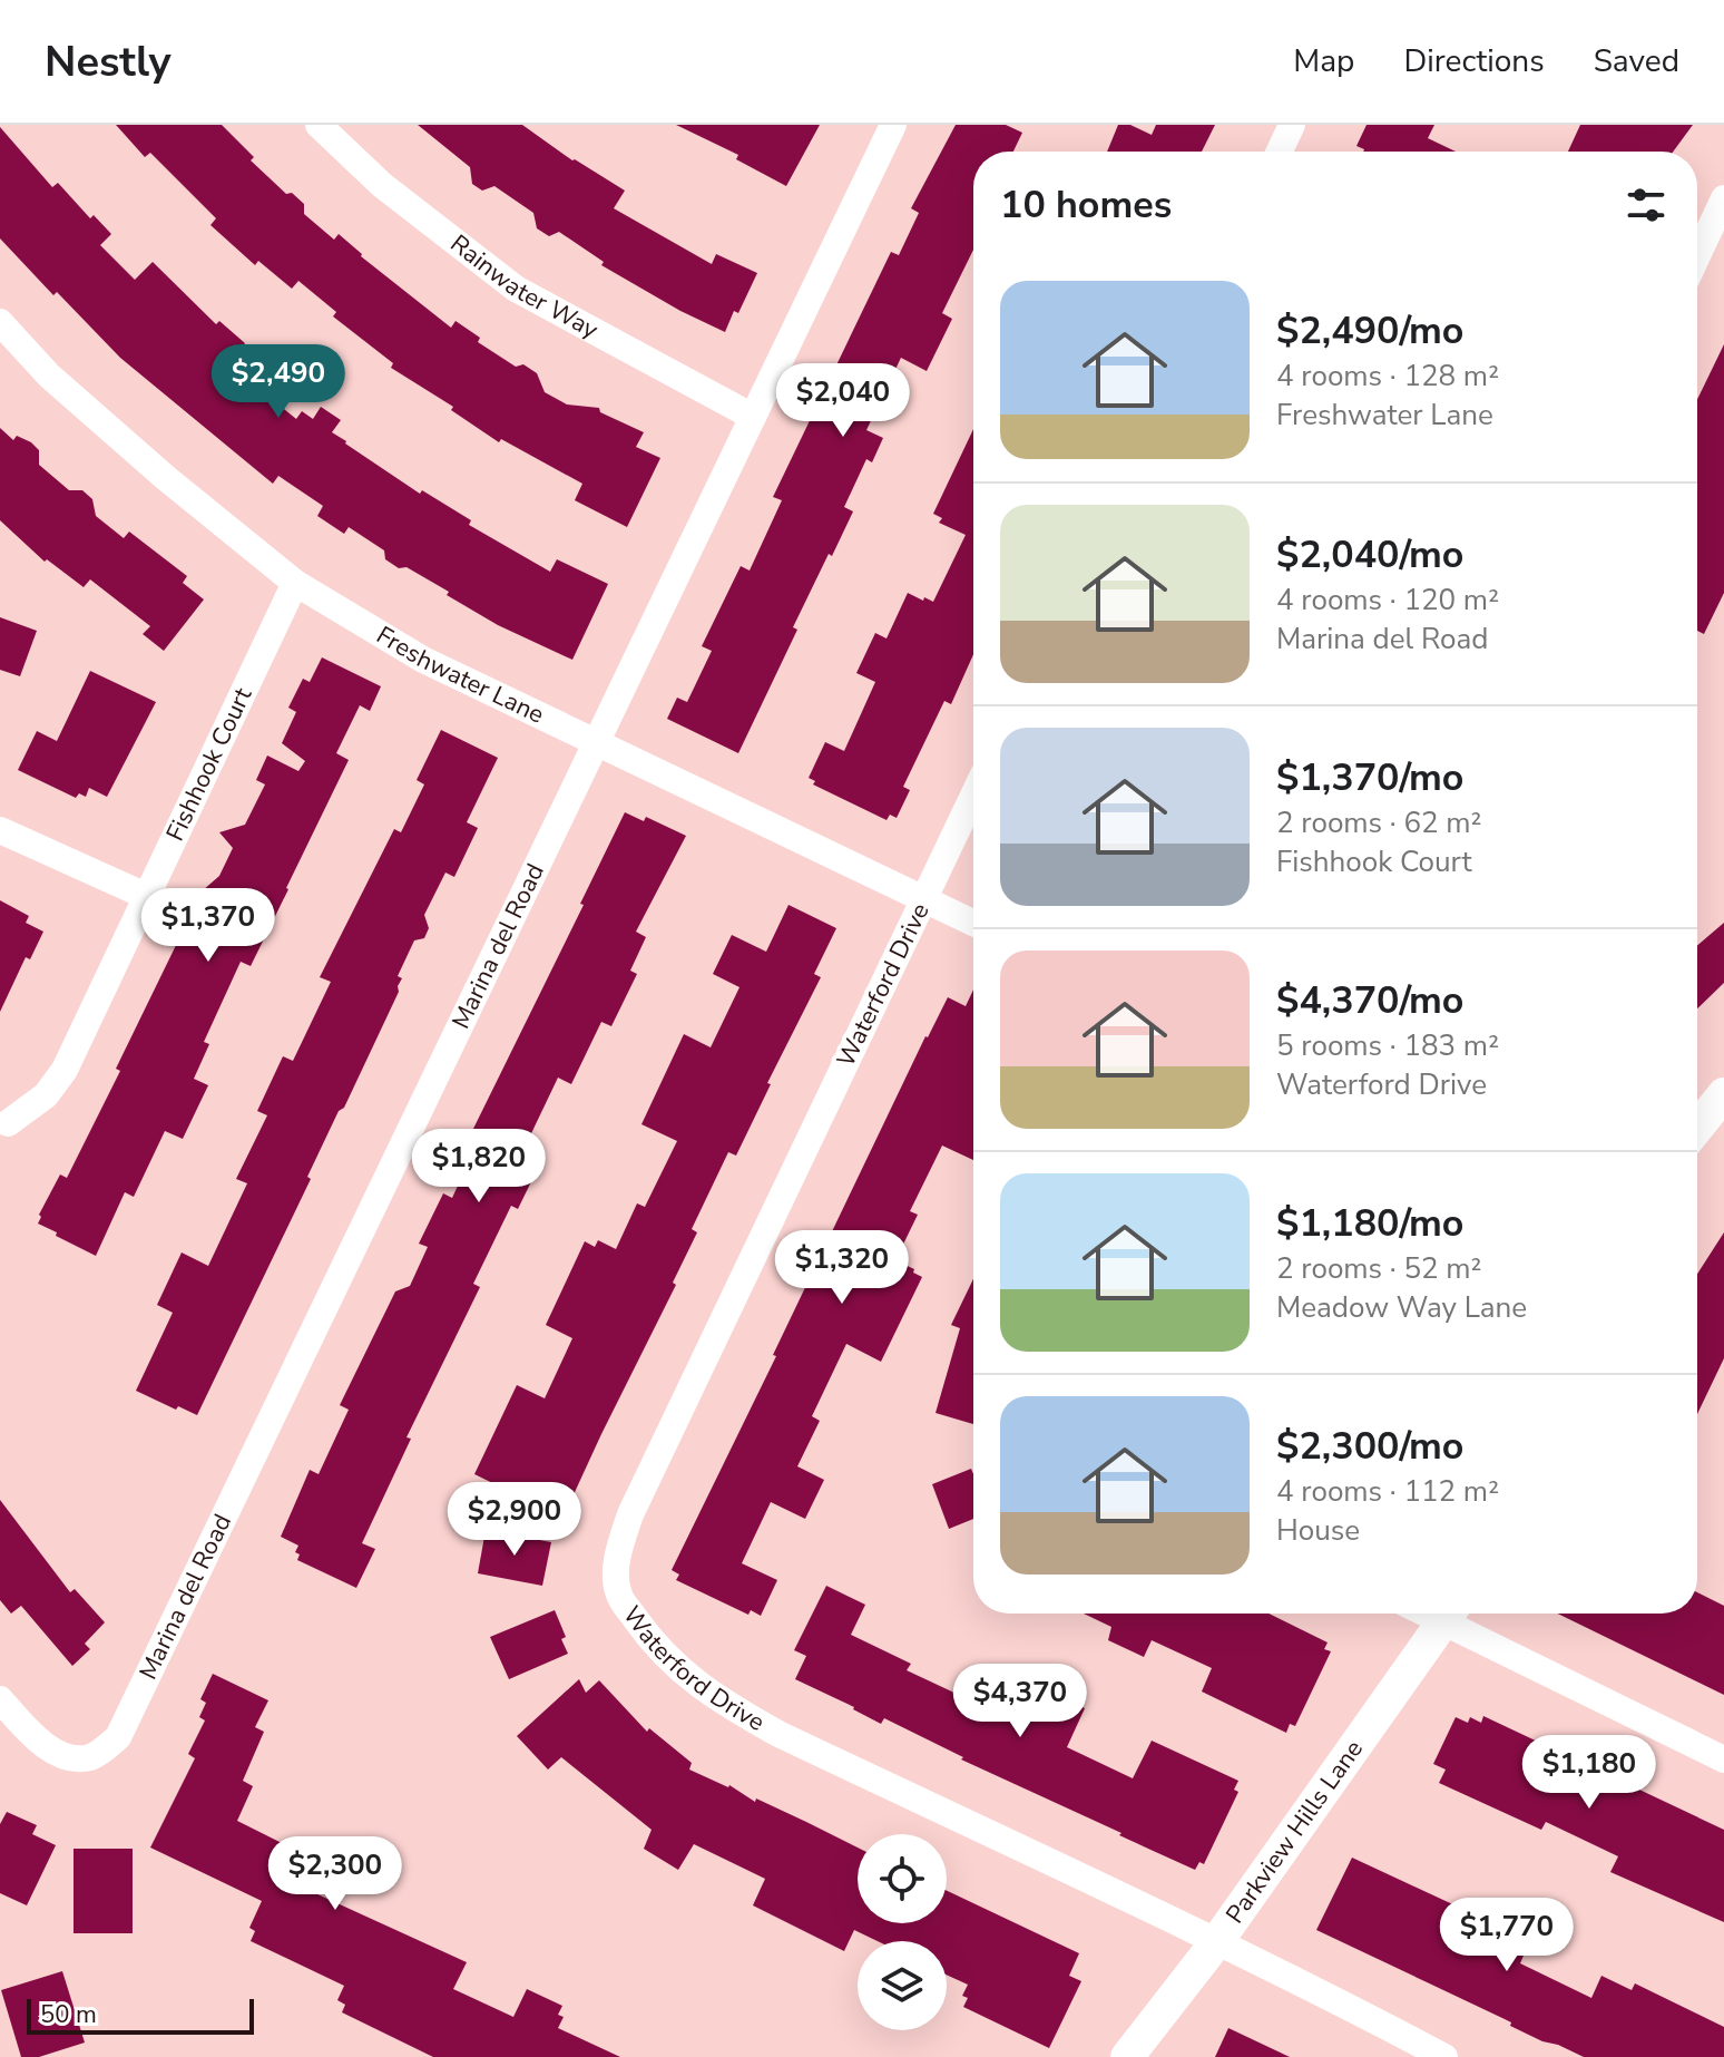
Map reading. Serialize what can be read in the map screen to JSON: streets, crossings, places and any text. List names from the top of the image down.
{
  "streets": {
    "street": [
      "Rainwater Way",
      "Freshwater Lane",
      "Fishhook Court",
      "Marina del Road",
      "Waterford Drive",
      "Parkview Hills Lane"
    ]
  },
  "crossings": [
    ["Rainwater Way", "Marina del Road"],
    ["Freshwater Lane", "Fishhook Court"],
    ["Freshwater Lane", "Marina del Road"],
    ["Freshwater Lane", "Waterford Drive"],
    ["Waterford Drive", "Parkview Hills Lane"]
  ],
  "scale_bar": "50 m",
  "page": {
    "header": "Nestly",
    "nav": ["Map", "Directions", "Saved"],
    "heading": "10 homes",
    "list": [
      {
        "name": "$2,490/mo",
        "note": "4 rooms · 128 m² · Freshwater Lane"
      },
      {
        "name": "$2,040/mo",
        "note": "4 rooms · 120 m² · Marina del Road"
      },
      {
        "name": "$1,370/mo",
        "note": "2 rooms · 62 m² · Fishhook Court"
      },
      {
        "name": "$4,370/mo",
        "note": "5 rooms · 183 m² · Waterford Drive"
      },
      {
        "name": "$1,180/mo",
        "note": "2 rooms · 52 m² · Meadow Way Lane"
      },
      {
        "name": "$2,300/mo",
        "note": "4 rooms · 112 m² · House"
      }
    ],
    "price": [
      "$2,490",
      "$2,040",
      "$1,370",
      "$1,820",
      "$1,320",
      "$2,900",
      "$4,370",
      "$1,180",
      "$2,300",
      "$1,770"
    ],
    "scale": "50 m"
  }
}
